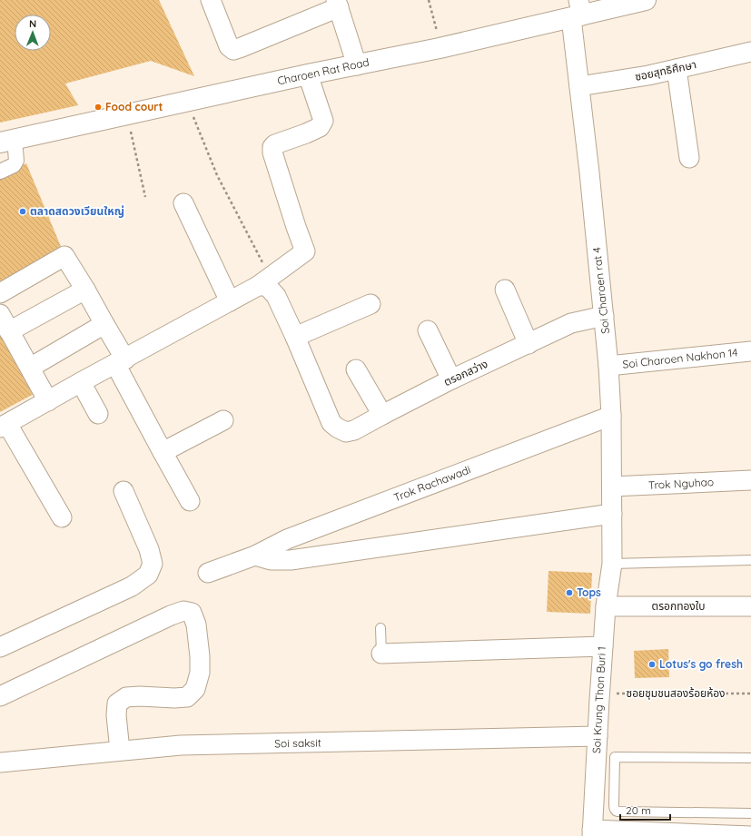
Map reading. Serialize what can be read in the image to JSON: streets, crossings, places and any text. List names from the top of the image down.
{
  "streets": {
    "street": [
      "ซอยสุทธิศึกษา",
      "Charoen Rat Road",
      "Soi Charoen rat 4",
      "Soi Charoen Nakhon 14",
      "ตรอกสว่าง",
      "Trok Rachawadi",
      "Trok Nguhao",
      "ตรอกทองใบ",
      "Soi Krung Thon Buri 1",
      "Soi saksit"
    ],
    "path": ["ซอยชุมชนสองร้อยห้อง"]
  },
  "crossings": [
    ["ซอยสุทธิศึกษา", "Soi Charoen rat 4"],
    ["Charoen Rat Road", "Soi Charoen rat 4"],
    ["Soi Charoen rat 4", "Soi Charoen Nakhon 14"],
    ["Soi Charoen rat 4", "ตรอกสว่าง"],
    ["Soi Charoen rat 4", "Trok Rachawadi"],
    ["Soi Charoen rat 4", "Trok Nguhao"],
    ["Soi Charoen rat 4", "Soi Krung Thon Buri 1"],
    ["ตรอกทองใบ", "Soi Krung Thon Buri 1"],
    ["ซอยชุมชนสองร้อยห้อง", "Soi Krung Thon Buri 1"],
    ["Soi Krung Thon Buri 1", "Soi saksit"]
  ],
  "places": [
    "Food court",
    "ตลาดสดวงเวียนใหญ่",
    "Tops",
    "Lotus's go fresh"
  ],
  "scale_bar": "20 m",
  "north": "top"
}
